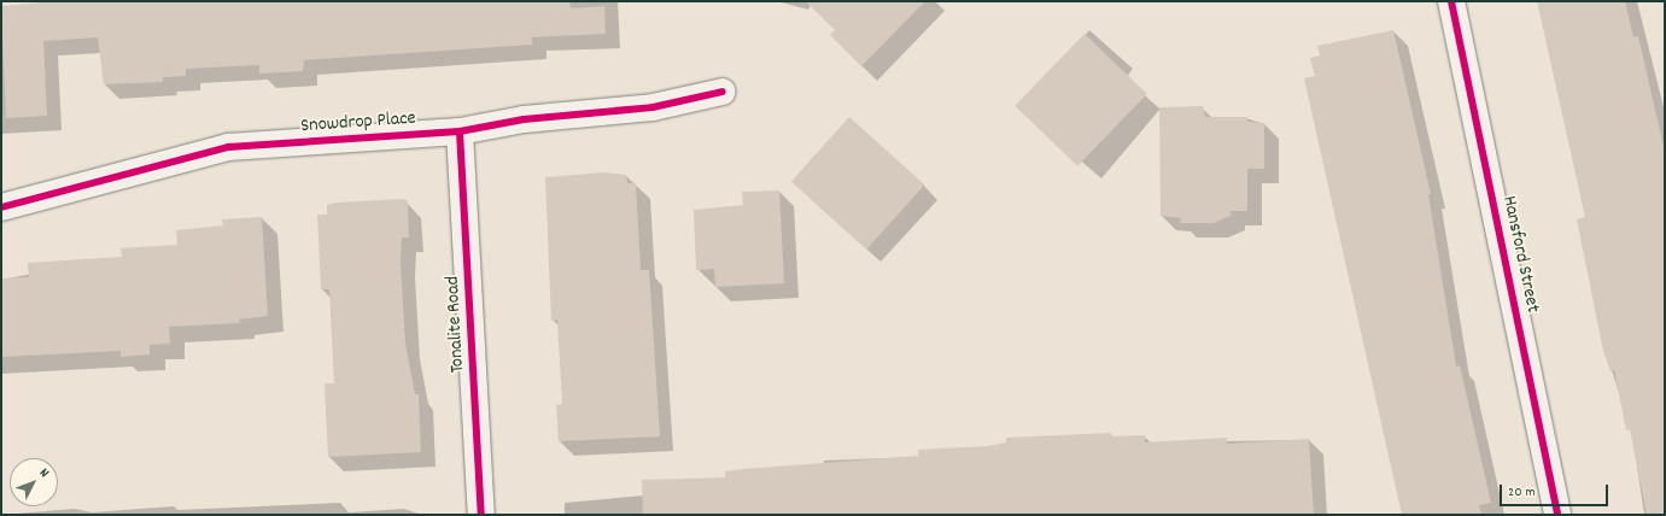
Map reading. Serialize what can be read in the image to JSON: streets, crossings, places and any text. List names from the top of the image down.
{
  "streets": {
    "street": ["Snowdrop Place", "Hansford Street", "Tonalite Road"]
  },
  "crossings": [
    ["Snowdrop Place", "Tonalite Road"]
  ],
  "scale_bar": "20 m",
  "north": "top right"
}
